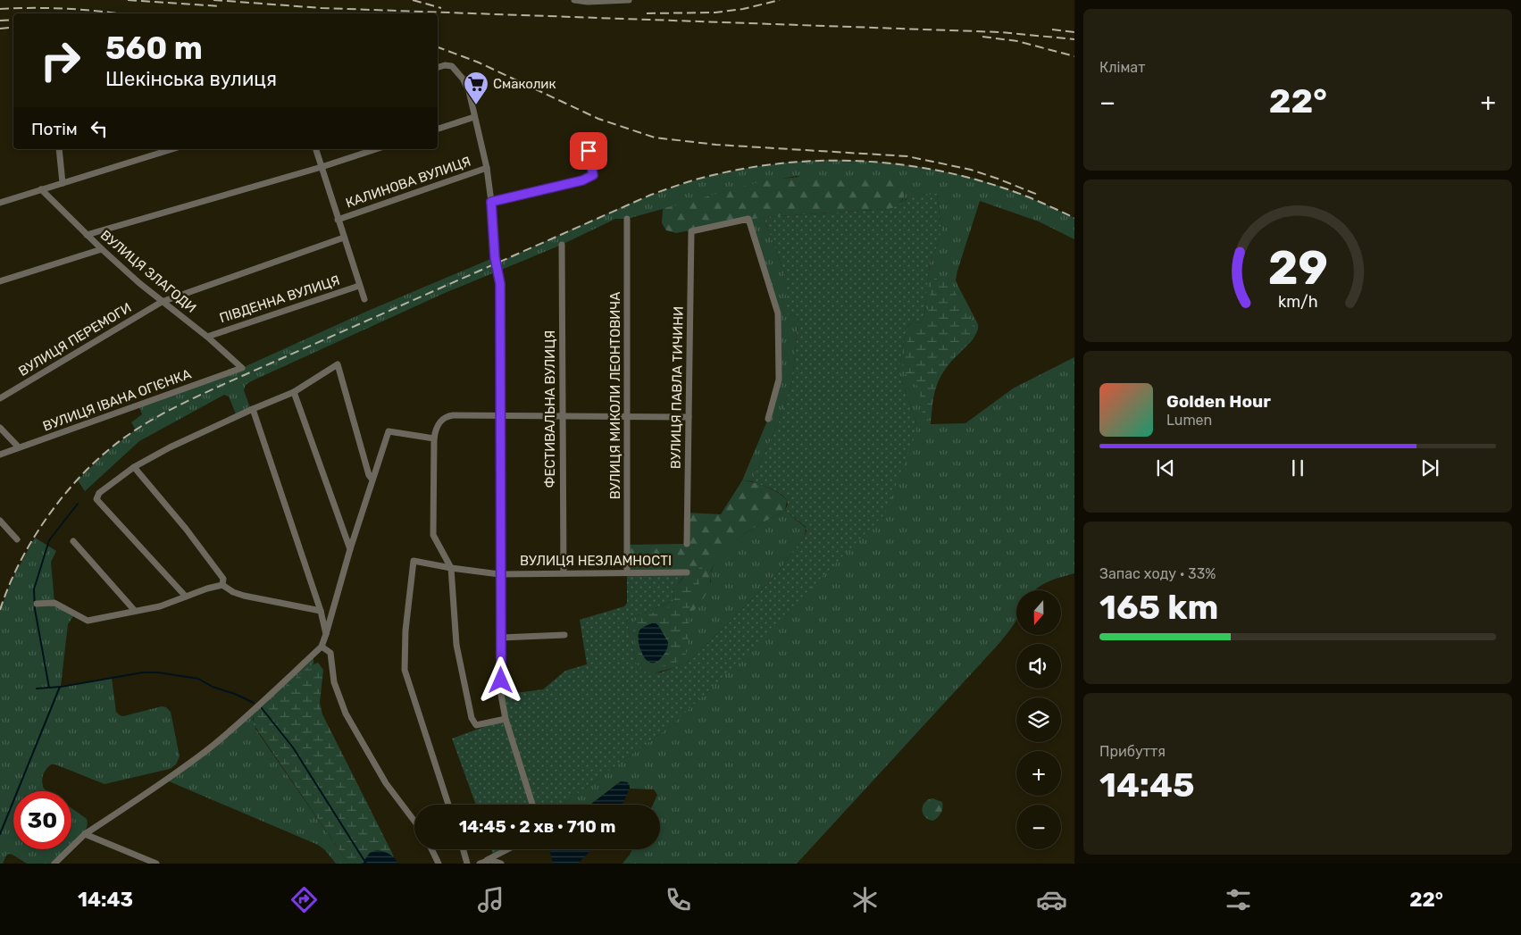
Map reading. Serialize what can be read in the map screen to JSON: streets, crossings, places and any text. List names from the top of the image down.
{
  "streets": {
    "street": [
      "КАЛИНОВА ВУЛИЦЯ",
      "ВУЛИЦЯ ЗЛАГОДИ",
      "ПІВДЕННА ВУЛИЦЯ",
      "ВУЛИЦЯ ПЕРЕМОГИ",
      "ВУЛИЦЯ ПАВЛА ТИЧИНИ",
      "ВУЛИЦЯ МИКОЛИ ЛЕОНТОВИЧА",
      "ВУЛИЦЯ ІВАНА ОГІЄНКА",
      "ФЕСТИВАЛЬНА ВУЛИЦЯ",
      "ВУЛИЦЯ НЕЗЛАМНОСТІ"
    ]
  },
  "crossings": [
    ["ВУЛИЦЯ ЗЛАГОДИ", "ПІВДЕННА ВУЛИЦЯ"],
    ["ВУЛИЦЯ ЗЛАГОДИ", "ВУЛИЦЯ ПЕРЕМОГИ"],
    ["ВУЛИЦЯ ЗЛАГОДИ", "ВУЛИЦЯ ІВАНА ОГІЄНКА"],
    ["ВУЛИЦЯ МИКОЛИ ЛЕОНТОВИЧА", "ВУЛИЦЯ НЕЗЛАМНОСТІ"],
    ["ФЕСТИВАЛЬНА ВУЛИЦЯ", "ВУЛИЦЯ НЕЗЛАМНОСТІ"]
  ],
  "places": {
    "supermarket": ["Смаколик"]
  },
  "north": "bottom",
  "page": {
    "tile": [
      "Клімат",
      ["Запас ходу · 33%", "165 km"],
      ["Прибуття", "14:45"]
    ],
    "turn": ["560 m", "Шекінська вулиця"],
    "heat": ["−", "22°", "+"],
    "then": "Потім",
    "song": ["Golden Hour", "Lumen"],
    "map_buttons": ["+", "−"],
    "limit": "30",
    "trip": "14:45 · 2 хв · 710 m",
    "tabs": ["14:43", "22°"],
    "gauge": ["29", "km/h"]
  }
}
